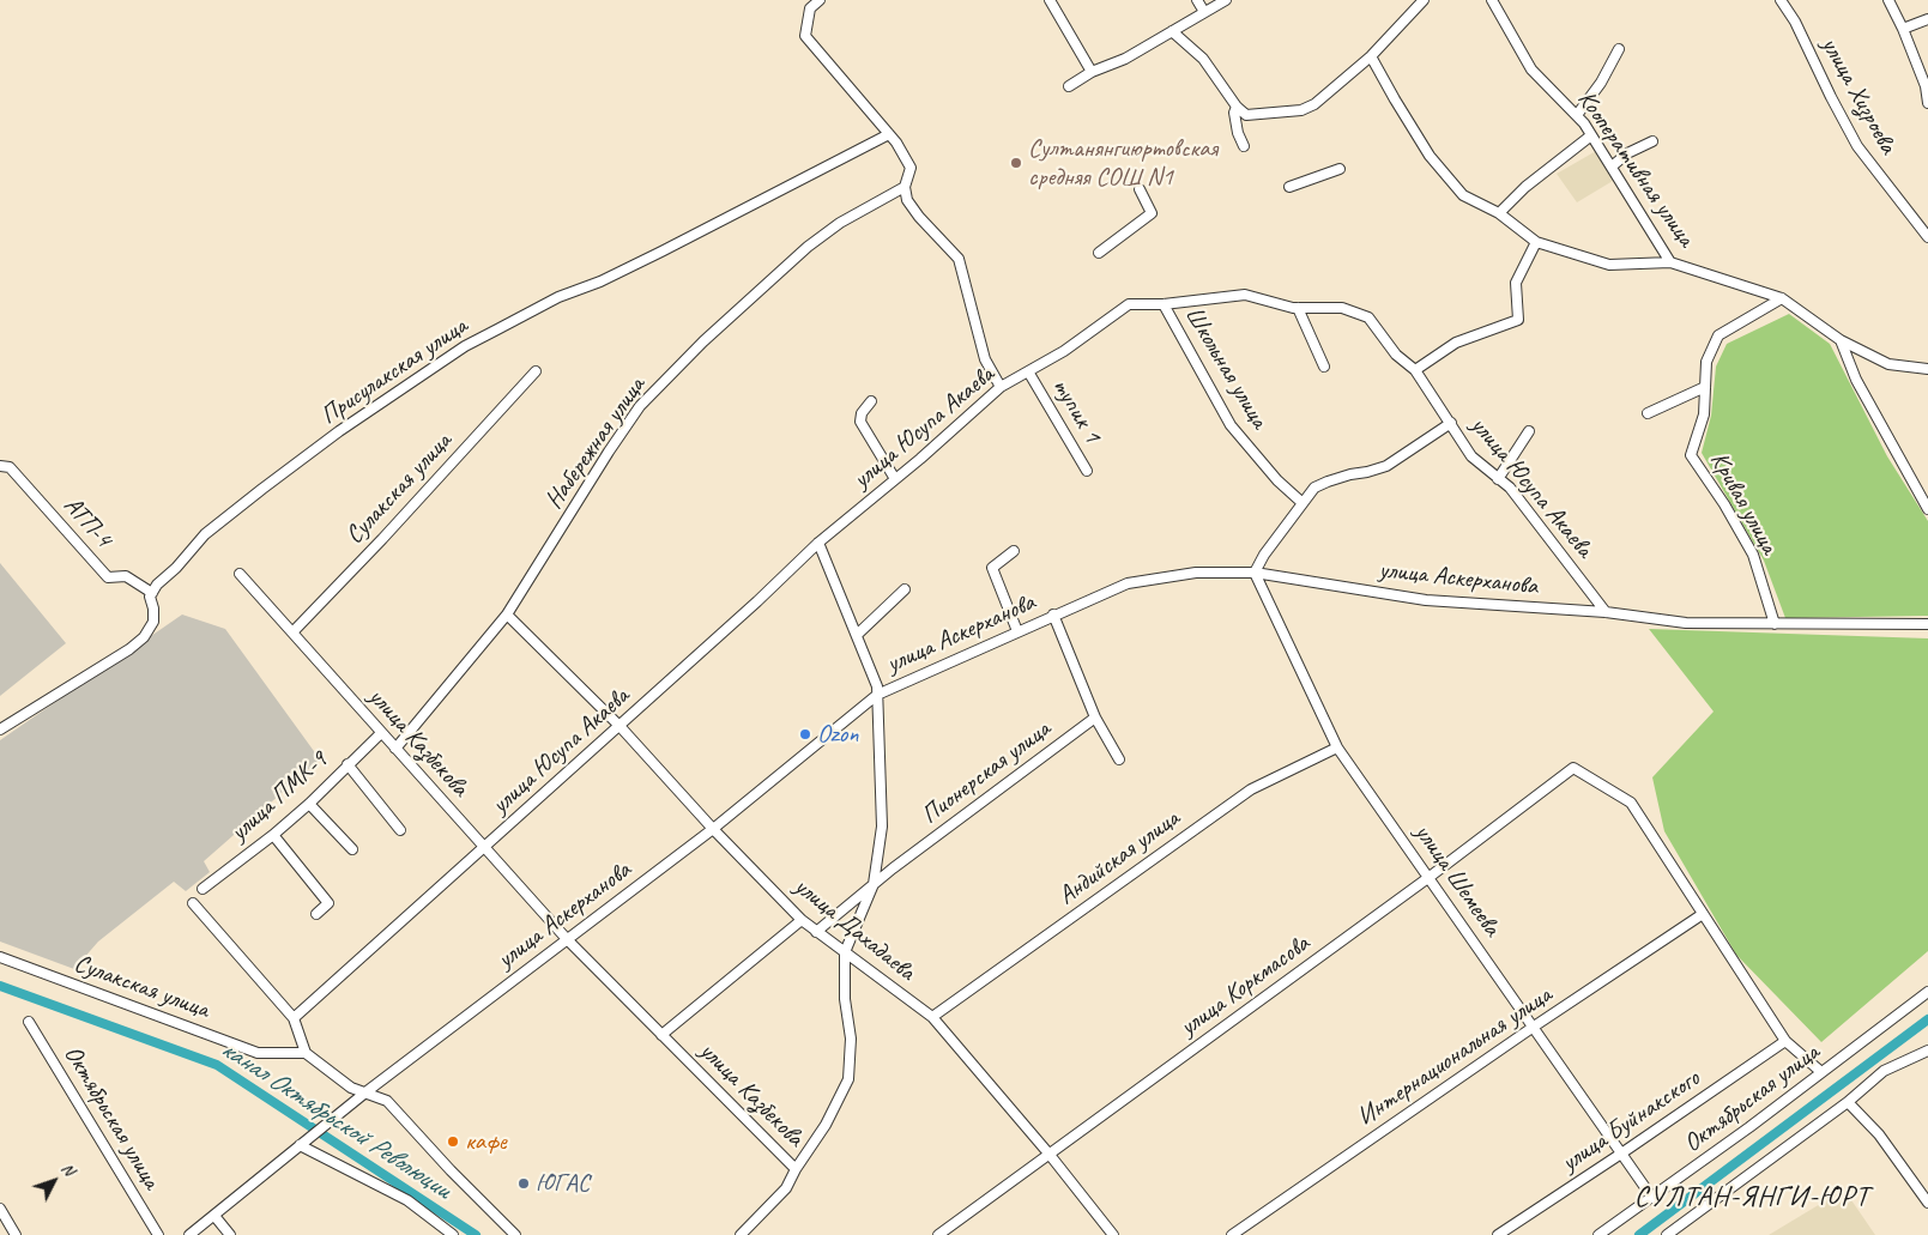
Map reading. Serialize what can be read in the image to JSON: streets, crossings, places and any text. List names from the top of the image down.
{
  "streets": {
    "street": [
      "улица Хизроева",
      "Кооперативная улица",
      "Школьная улица",
      "Присулакская улица",
      "тупик 1",
      "улица Юсупа Акаева",
      "Набережная улица",
      "Сулакская улица",
      "Кривая улица",
      "АТП-4",
      "улица Аскерханова",
      "улица Казбекова",
      "Пионерская улица",
      "улица ПМК-9",
      "Андийская улица",
      "улица Шемеева",
      "улица Дахадаева",
      "улица Коркмасова",
      "Интернациональная улица",
      "Октябрьская улица",
      "улица Буйнакского"
    ]
  },
  "crossings": [
    ["Кооперативная улица", "Кривая улица"],
    ["Школьная улица", "улица Юсупа Акаева"],
    ["Присулакская улица", "АТП-4"],
    ["тупик 1", "улица Юсупа Акаева"],
    ["улица Юсупа Акаева", "улица Аскерханова"],
    ["улица Юсупа Акаева", "улица Казбекова"],
    ["улица Юсупа Акаева", "улица Дахадаева"],
    ["Набережная улица", "улица Казбекова"],
    ["Набережная улица", "улица Дахадаева"],
    ["Сулакская улица", "улица Казбекова"],
    ["Кривая улица", "улица Аскерханова"],
    ["улица Аскерханова", "улица Казбекова"],
    ["улица Аскерханова", "улица Шемеева"],
    ["улица Аскерханова", "улица Дахадаева"],
    ["улица Казбекова", "улица ПМК-9"],
    ["Пионерская улица", "улица Дахадаева"],
    ["Андийская улица", "улица Шемеева"],
    ["Андийская улица", "улица Дахадаева"],
    ["улица Шемеева", "улица Коркмасова"],
    ["улица Шемеева", "Интернациональная улица"],
    ["улица Шемеева", "Октябрьская улица"],
    ["улица Шемеева", "улица Буйнакского"],
    ["улица Дахадаева", "улица Коркмасова"],
    ["улица Коркмасова", "Интернациональная улица"]
  ],
  "districts": ["СУЛТАН-ЯНГИ-ЮРТ"],
  "water": ["канал Октябрьской Революции"],
  "places": [
    "Султанянгиюртовская средняя СОШ N1",
    "Ozon",
    "кафе",
    "ЮГАС"
  ],
  "north": "top right"
}
